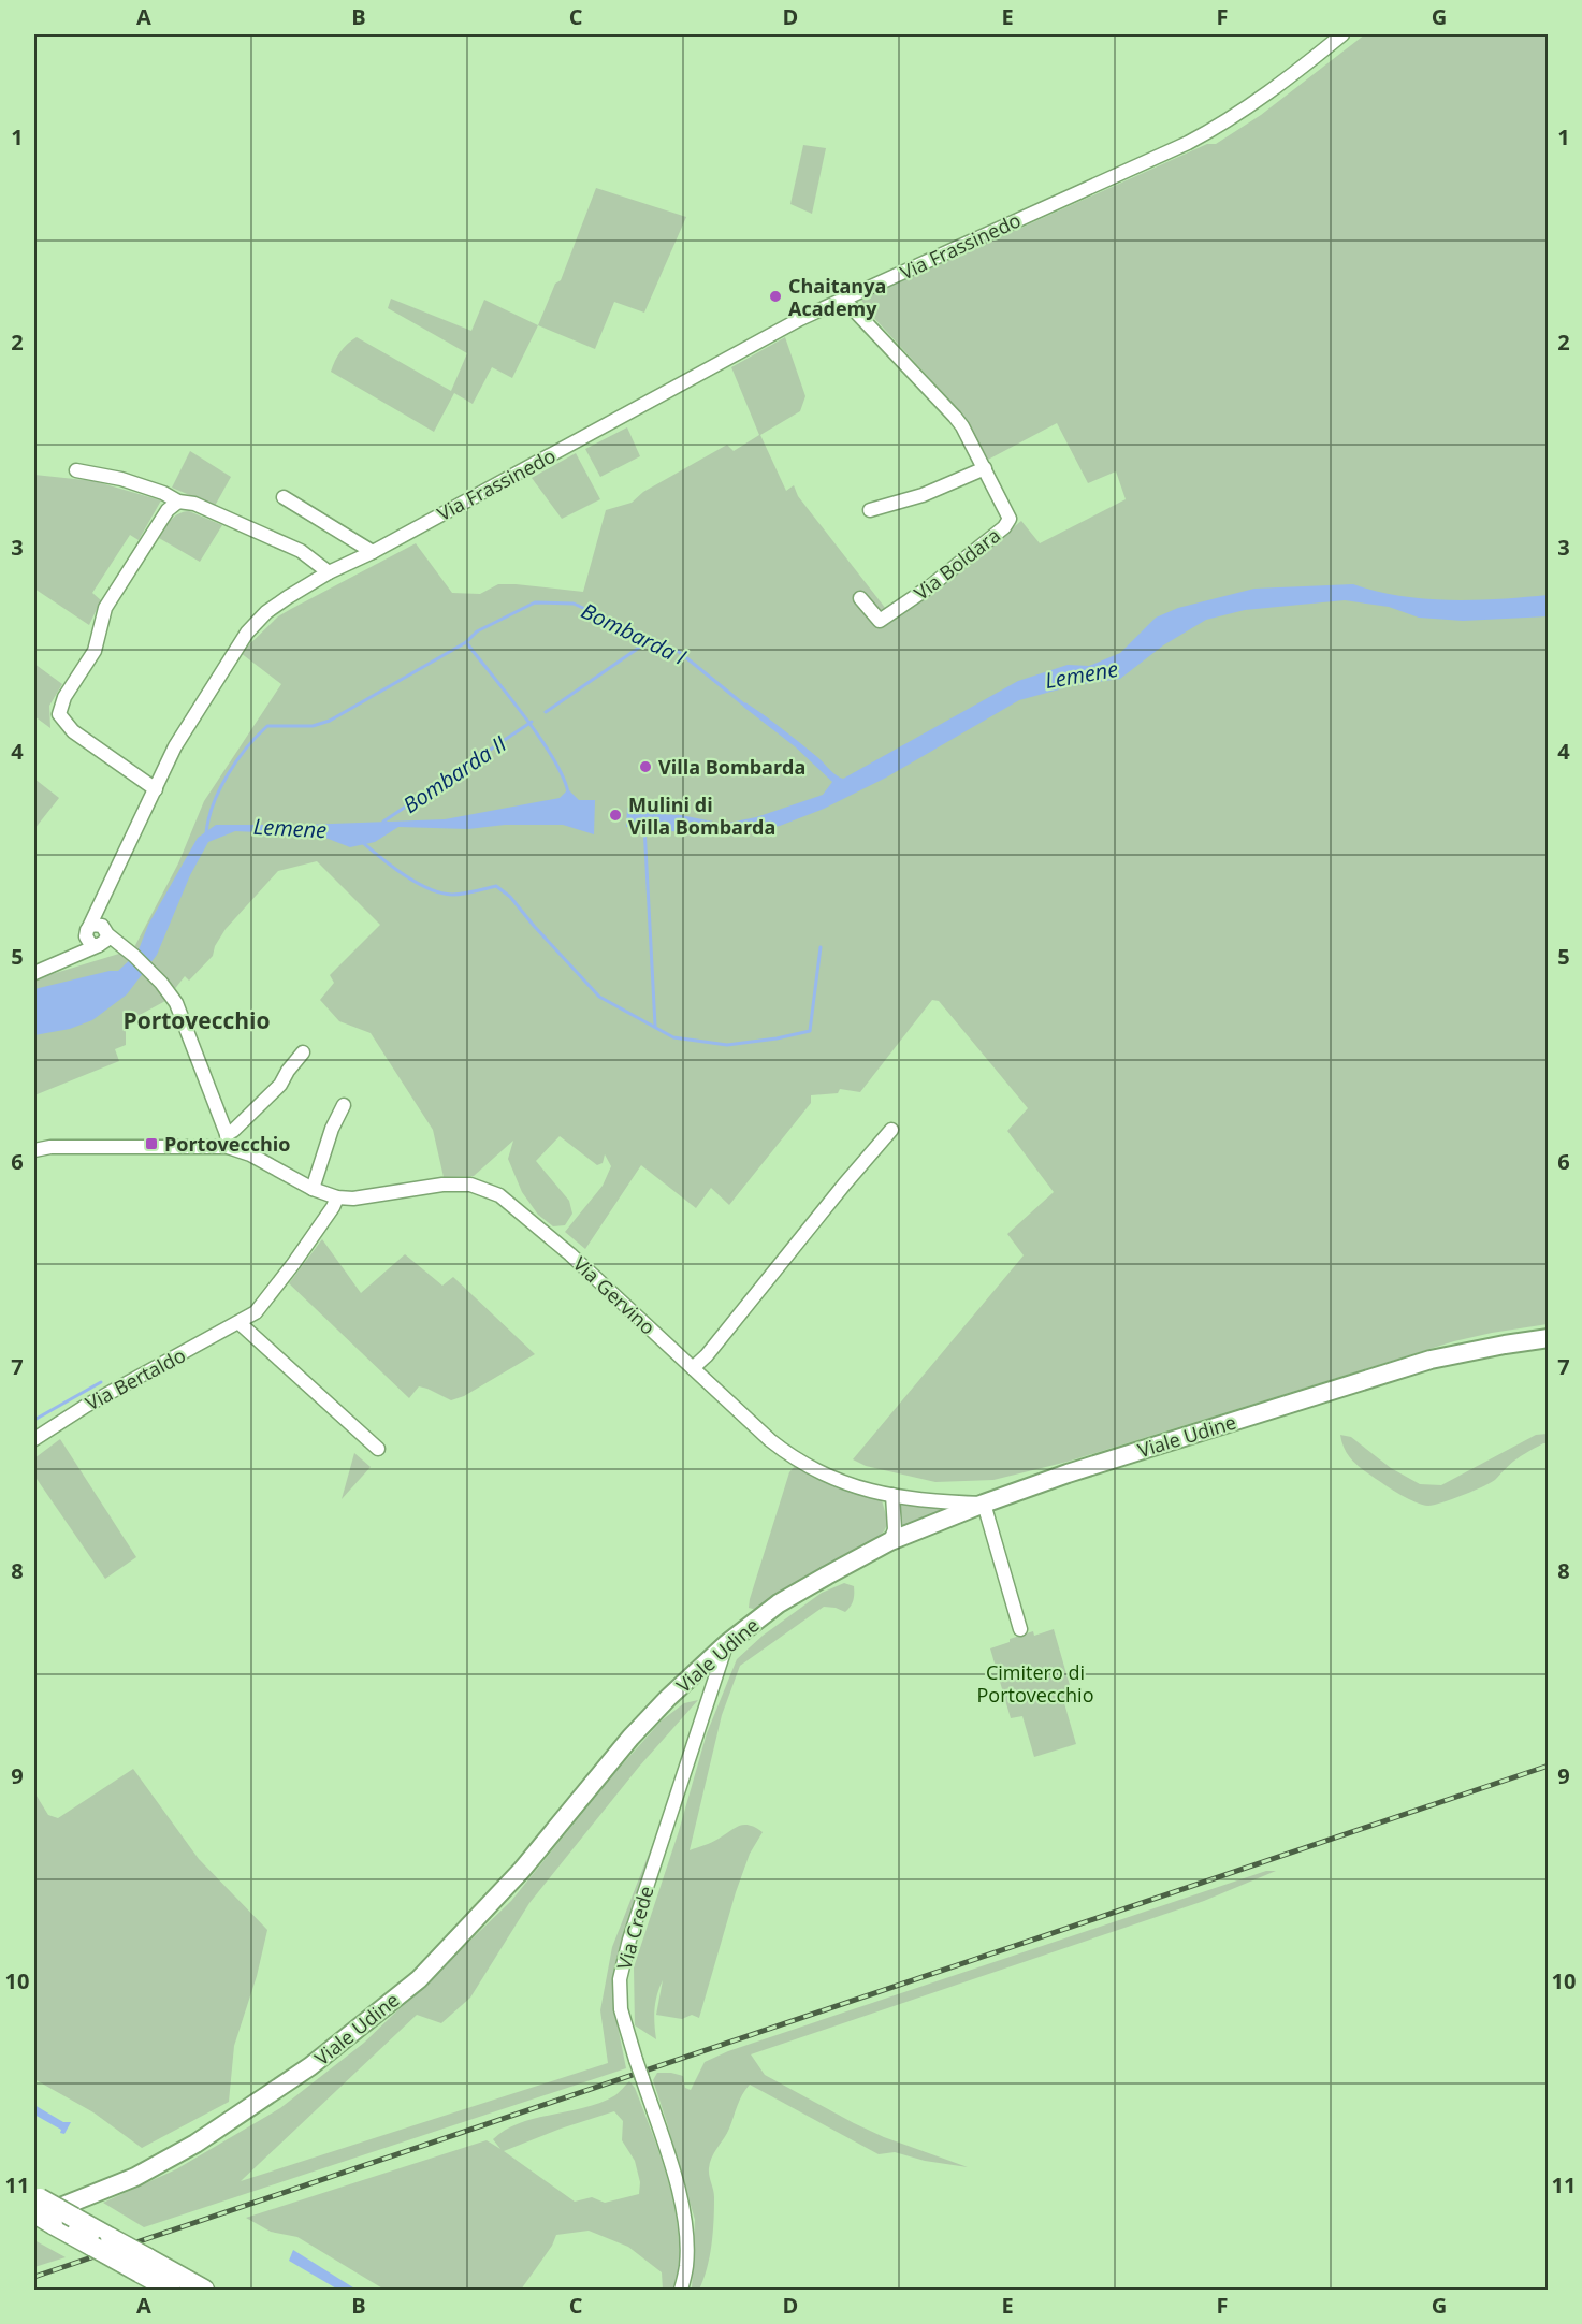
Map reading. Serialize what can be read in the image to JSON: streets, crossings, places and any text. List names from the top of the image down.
{
  "streets": {
    "main road": ["Viale Udine"],
    "street": [
      "Via Frassinedo",
      "Via Boldara",
      "Via Gervino",
      "Via Bertaldo",
      "Via Crede"
    ]
  },
  "crossings": [
    ["Via Frassinedo", "Via Boldara"],
    ["Via Gervino", "Via Bertaldo"],
    ["Via Gervino", "Viale Udine"],
    ["Viale Udine", "Via Crede"]
  ],
  "districts": ["Portovecchio"],
  "water": ["Bombarda I", "Lemene", "Bombarda II"],
  "parks": ["Cimitero di Portovecchio"],
  "places": {
    "other": ["Chaitanya Academy", "Villa Bombarda", "Mulini di Villa Bombarda"],
    "transit": ["Portovecchio"]
  },
  "grid": {
    "columns": [
      "A",
      "B",
      "C",
      "D",
      "E",
      "F",
      "G"
    ],
    "rows": [
      "1",
      "2",
      "3",
      "4",
      "5",
      "6",
      "7",
      "8",
      "9",
      "10",
      "11"
    ]
  }
}
